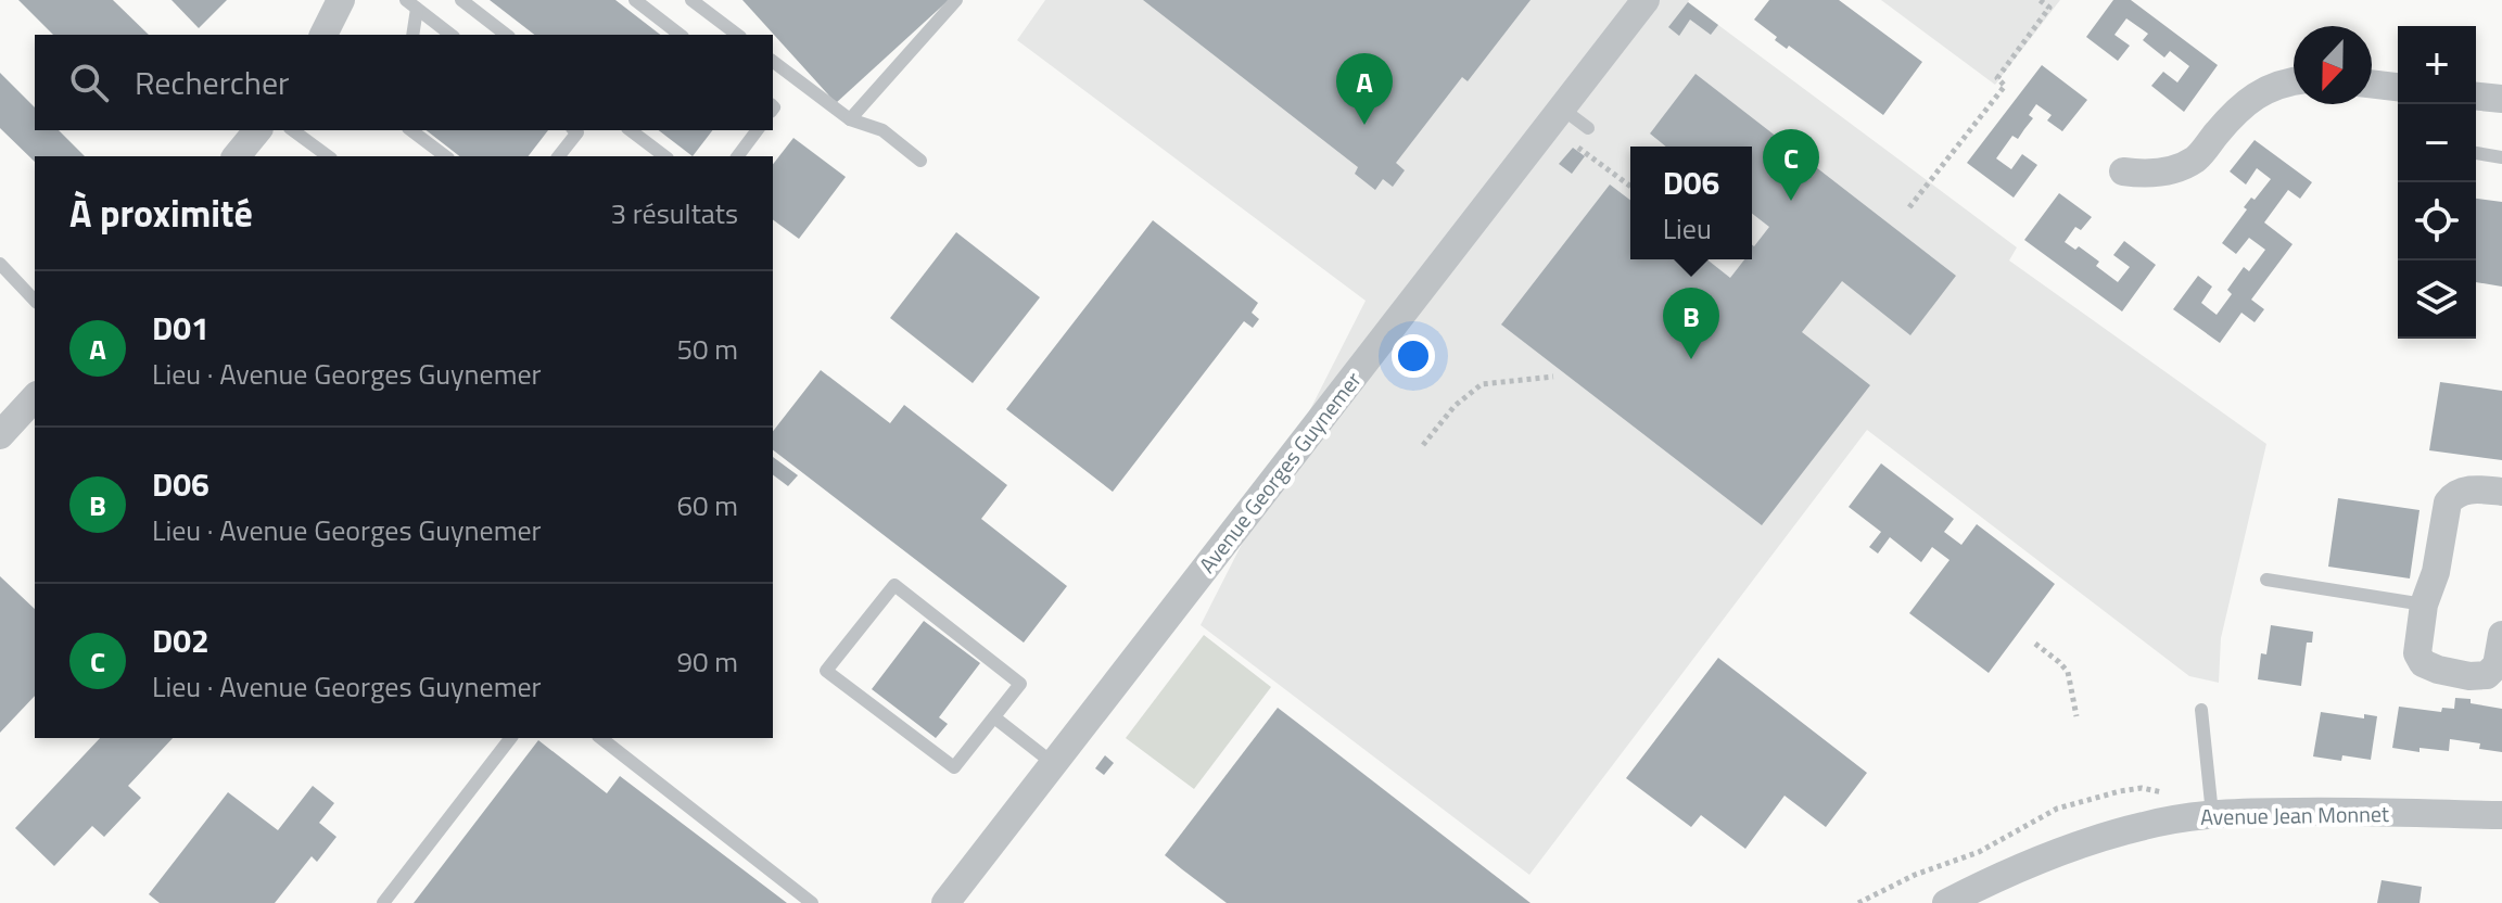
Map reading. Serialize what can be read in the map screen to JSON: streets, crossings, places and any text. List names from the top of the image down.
{
  "streets": {
    "street": ["Avenue Georges Guynemer", "Avenue Jean Monnet"]
  },
  "north": "bottom",
  "page": {
    "map_buttons": ["+", "−"],
    "search": "Rechercher",
    "pins": ["A", "C", "B"],
    "popup": ["D06", "Lieu"],
    "heading": ["À proximité", "3 résultats"],
    "list": [
      {
        "mark": "A",
        "name": "D01",
        "note": "Lieu · Avenue Georges Guynemer",
        "value": "50 m"
      },
      {
        "mark": "B",
        "name": "D06",
        "note": "Lieu · Avenue Georges Guynemer",
        "value": "60 m"
      },
      {
        "mark": "C",
        "name": "D02",
        "note": "Lieu · Avenue Georges Guynemer",
        "value": "90 m"
      }
    ]
  }
}
